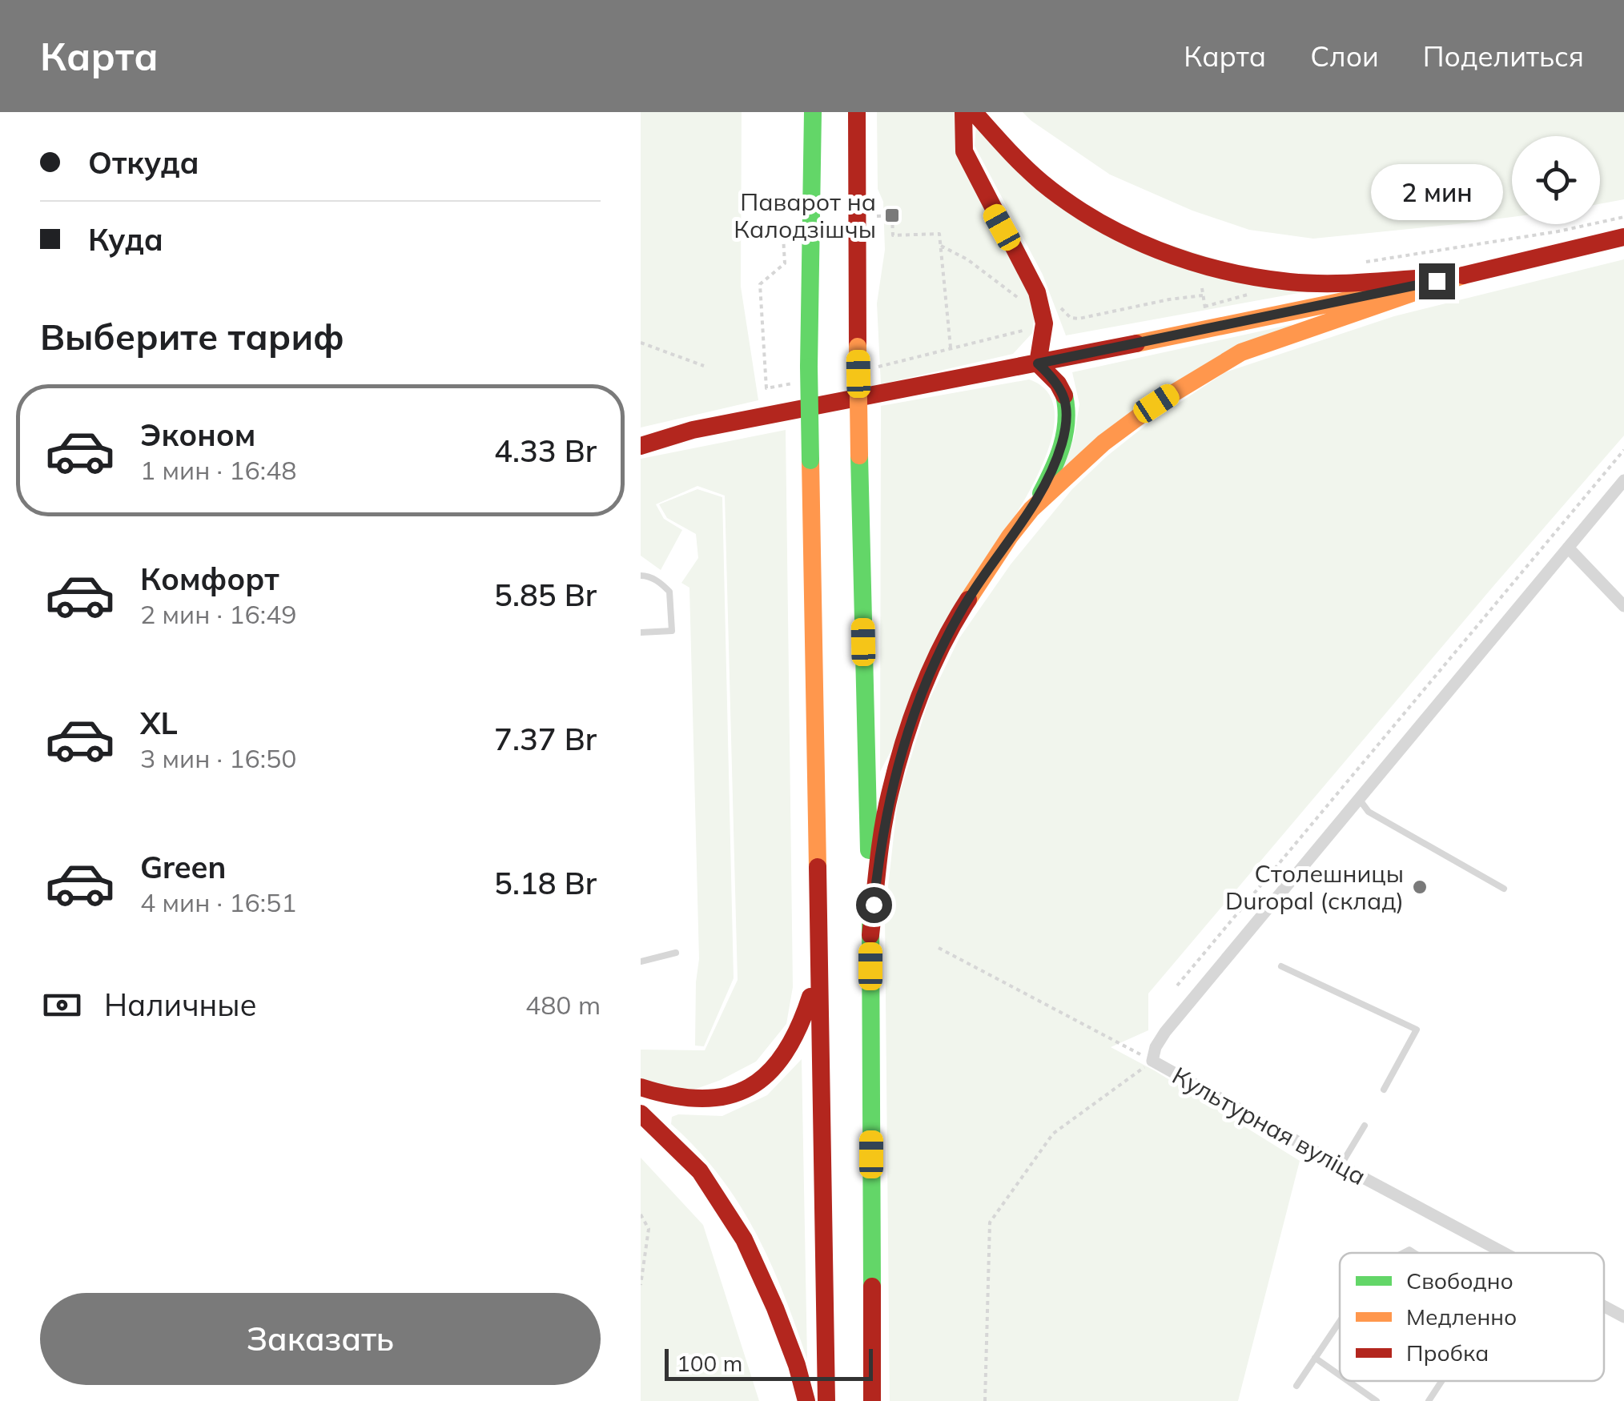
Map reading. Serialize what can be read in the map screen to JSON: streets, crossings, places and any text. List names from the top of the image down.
{
  "streets": {
    "street": ["Культурная вуліца"]
  },
  "places": {
    "transit": ["Паварот на Калодзішчы"],
    "other": ["Столешницы Duropal (склад)"]
  },
  "legend": ["Свободно", "Медленно", "Пробка"],
  "scale_bar": "100 m",
  "page": {
    "header": "Карта",
    "nav": ["Карта", "Слои", "Поделиться"],
    "banner": ["Откуда", "Куда"],
    "bubble": "2 мин",
    "heading": "Выберите тариф",
    "list": [
      {
        "name": "Эконом",
        "note": "1 мин · 16:48",
        "value": "4.33 Br"
      },
      {
        "name": "Комфорт",
        "note": "2 мин · 16:49",
        "value": "5.85 Br"
      },
      {
        "name": "XL",
        "note": "3 мин · 16:50",
        "value": "7.37 Br"
      },
      {
        "name": "Green",
        "note": "4 мин · 16:51",
        "value": "5.18 Br"
      }
    ],
    "pay": ["Наличные", "480 m"],
    "buttons": "Заказать",
    "scale": "100 m"
  }
}
